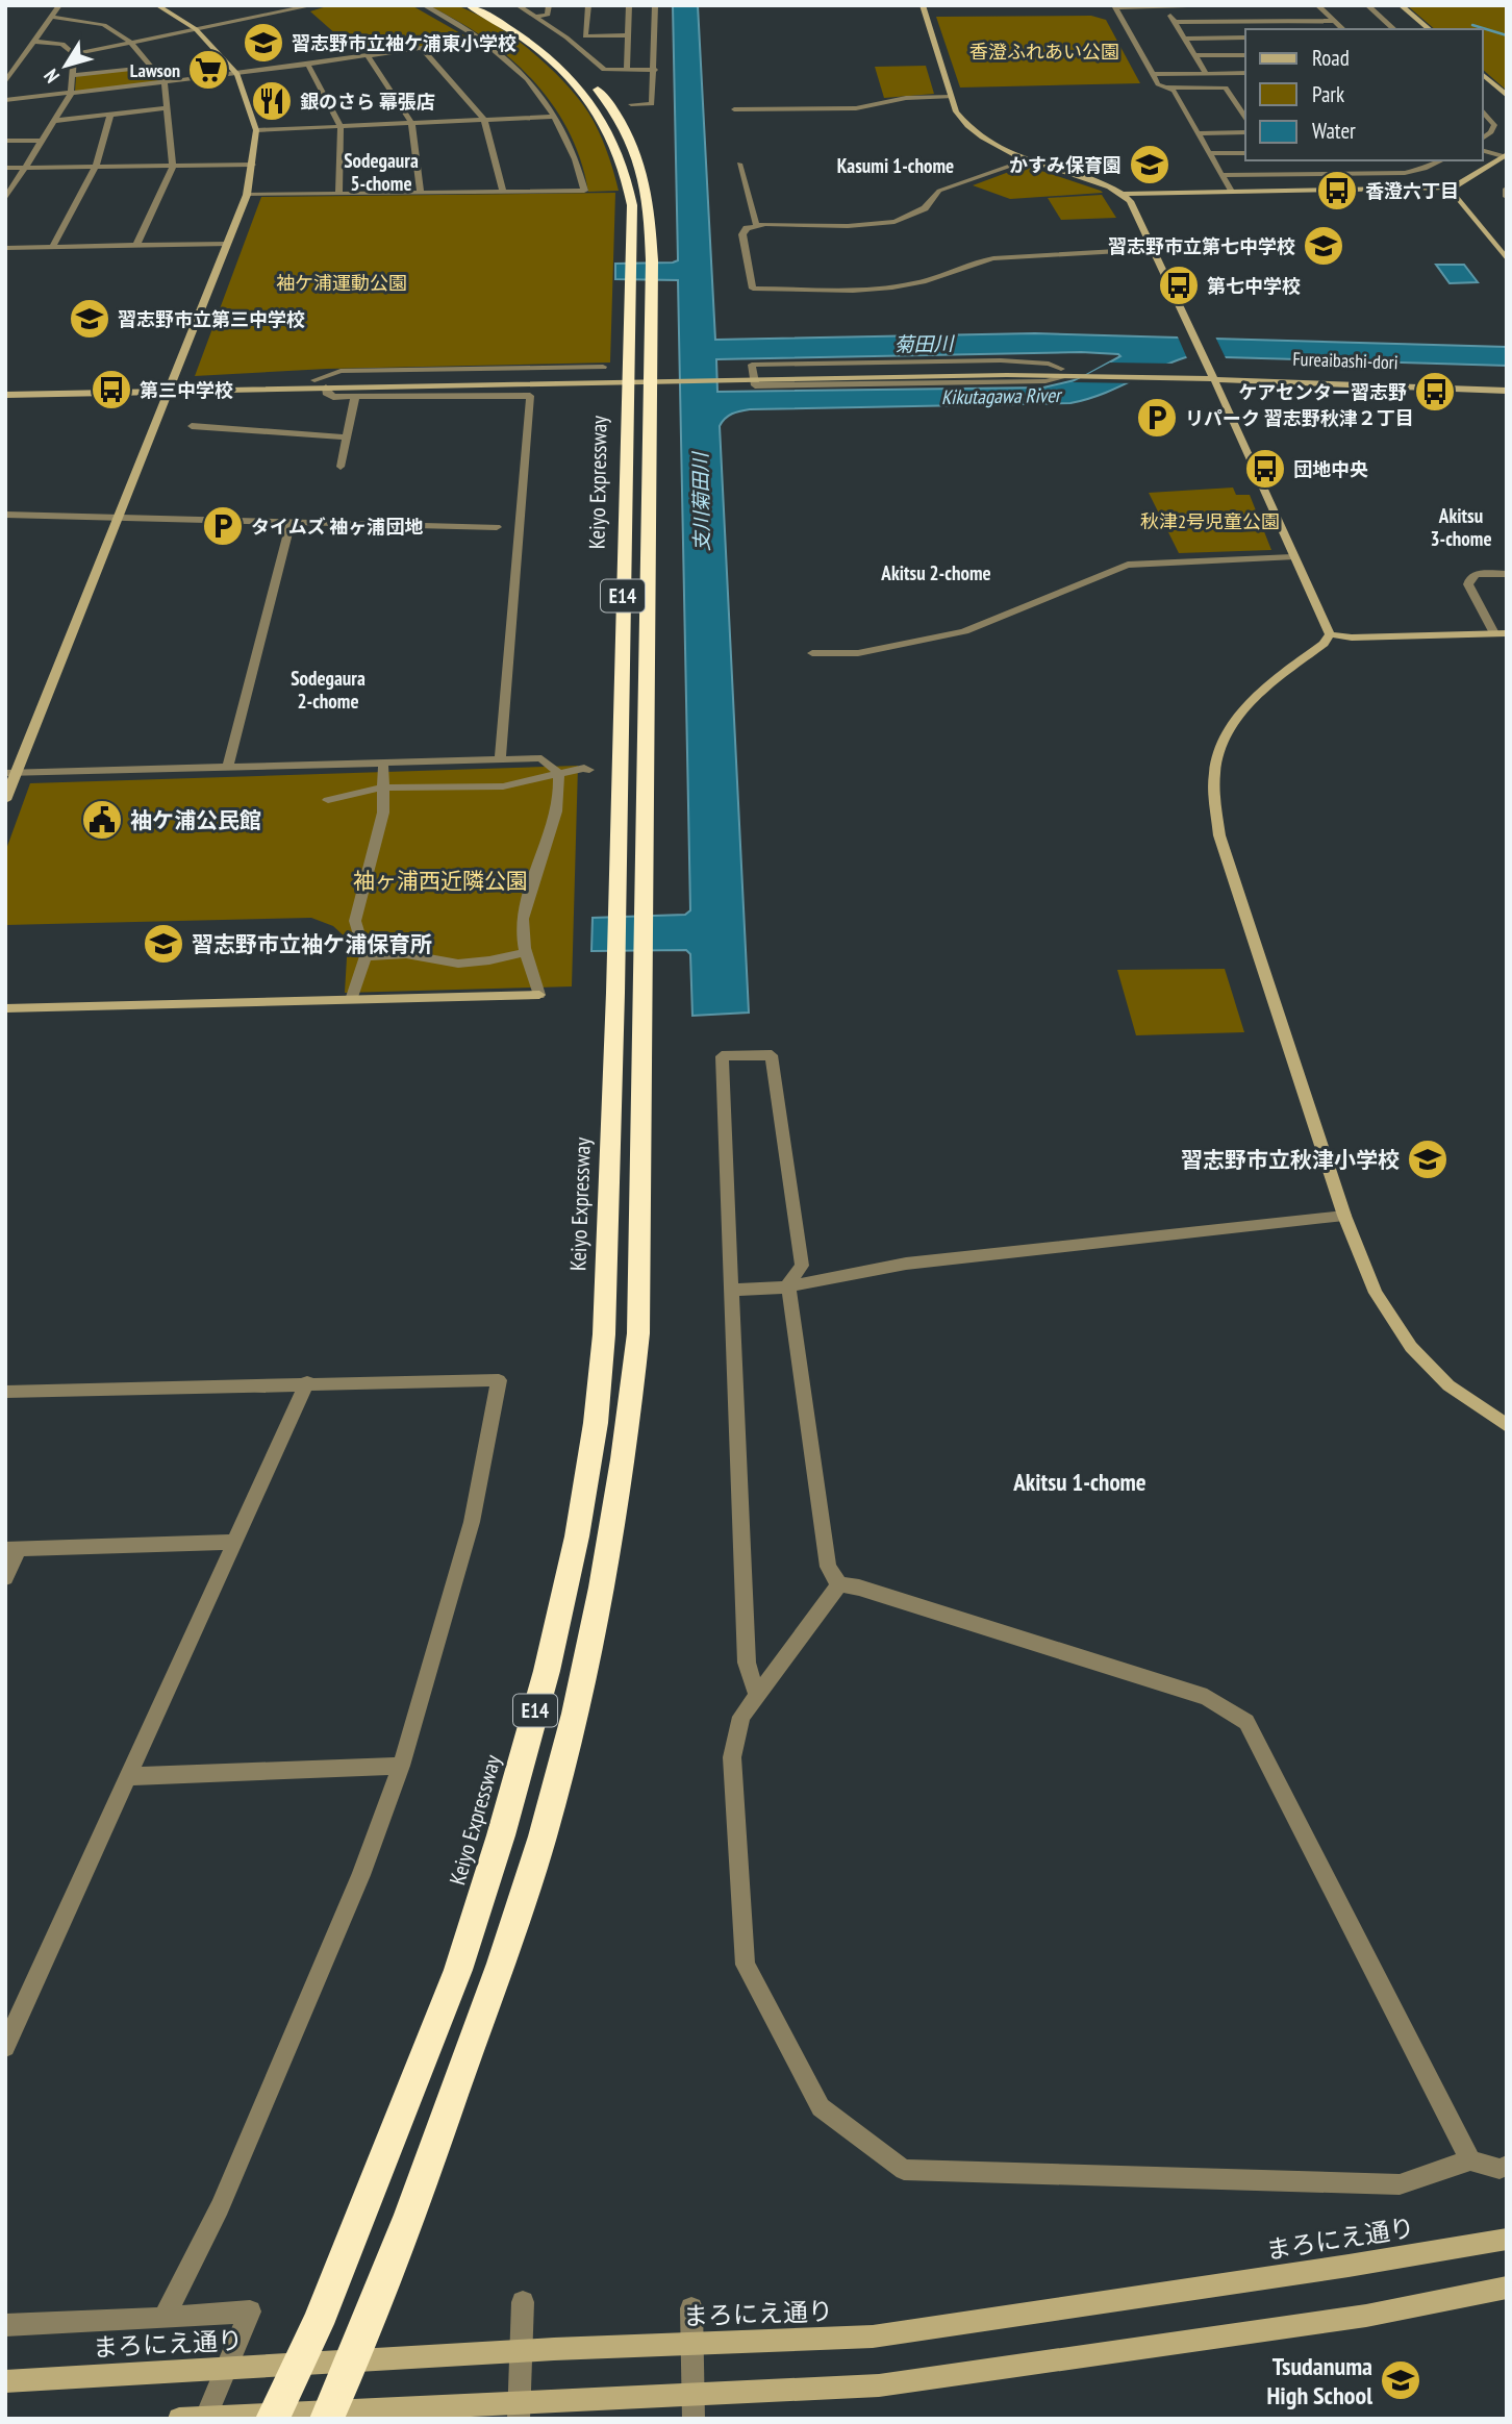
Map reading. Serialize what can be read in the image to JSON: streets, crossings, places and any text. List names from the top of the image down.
{
  "streets": {
    "highway": ["Keiyo Expressway", "E14"],
    "street": ["Fureaibashi-dori", "まろにえ通り"]
  },
  "crossings": [
    ["Keiyo Expressway", "まろにえ通り"]
  ],
  "districts": [
    "Sodegaura 5-chome",
    "Kasumi 1-chome",
    "Akitsu 3-chome",
    "Akitsu 2-chome",
    "Sodegaura 2-chome",
    "Akitsu 1-chome"
  ],
  "water": ["菊田川", "Kikutagawa River", "支川菊田川"],
  "parks": [
    "香澄ふれあい公園",
    "袖ケ浦運動公園",
    "秋津2号児童公園",
    "袖ヶ浦西近隣公園"
  ],
  "places": {
    "school or university": [
      "習志野市立袖ケ浦東小学校",
      "かすみ保育園",
      "習志野市立第七中学校",
      "習志野市立第三中学校",
      "習志野市立袖ケ浦保育所",
      "習志野市立秋津小学校",
      "Tsudanuma High School"
    ],
    "supermarket": ["Lawson"],
    "restaurant": ["銀のさら 幕張店"],
    "bus stop": [
      "香澄六丁目",
      "第七中学校",
      "第三中学校",
      "ケアセンター習志野",
      "団地中央"
    ],
    "parking": ["リパーク 習志野秋津２丁目", "タイムズ 袖ヶ浦団地"],
    "public building": ["袖ケ浦公民館"]
  },
  "legend": ["Road", "Park", "Water"],
  "north": "bottom left"
}
